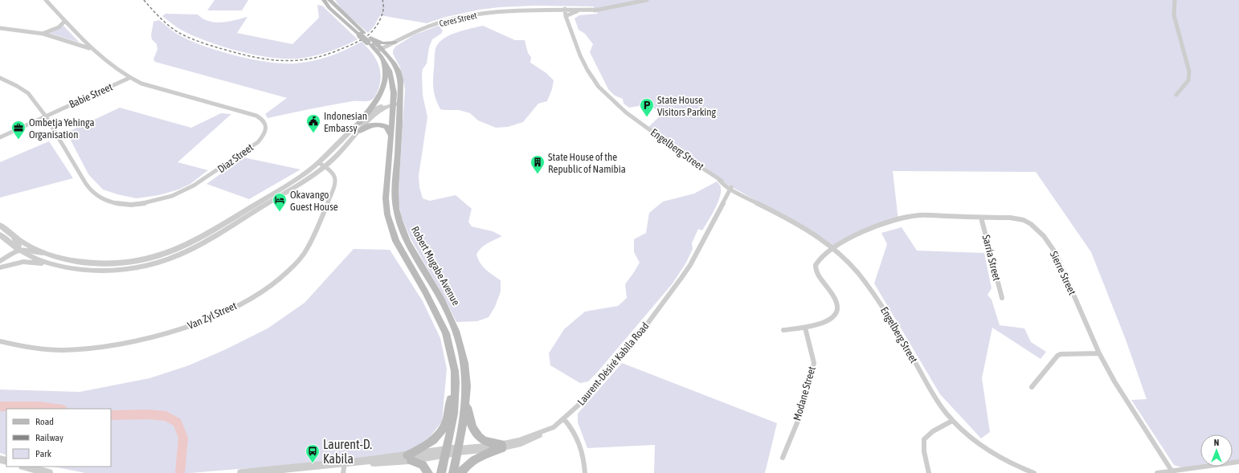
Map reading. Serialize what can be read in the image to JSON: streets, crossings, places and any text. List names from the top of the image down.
{
  "streets": {
    "main road": ["Robert Mugabe Avenue"],
    "street": [
      "Ceres Street",
      "Babie Street",
      "Engelberg Street",
      "Diaz Street",
      "Sarria Street",
      "Sierre Street",
      "Van Zyl Street",
      "Laurent-Désiré Kabila Road",
      "Modane Street"
    ]
  },
  "crossings": [
    ["Ceres Street", "Engelberg Street"],
    ["Ceres Street", "Robert Mugabe Avenue"],
    ["Babie Street", "Diaz Street"],
    ["Engelberg Street", "Sierre Street"],
    ["Engelberg Street", "Laurent-Désiré Kabila Road"],
    ["Sarria Street", "Sierre Street"],
    ["Robert Mugabe Avenue", "Laurent-Désiré Kabila Road"]
  ],
  "places": {
    "parking": ["State House Visitors Parking"],
    "public building": ["Indonesian Embassy"],
    "office": ["Ombetja Yehinga Organisation"],
    "building": ["State House of the Republic of Namibia"],
    "hotel": ["Okavango Guest House"],
    "bus stop": ["Laurent-D. Kabila"]
  },
  "legend": ["Road", "Railway", "Park"],
  "north": "top"
}
